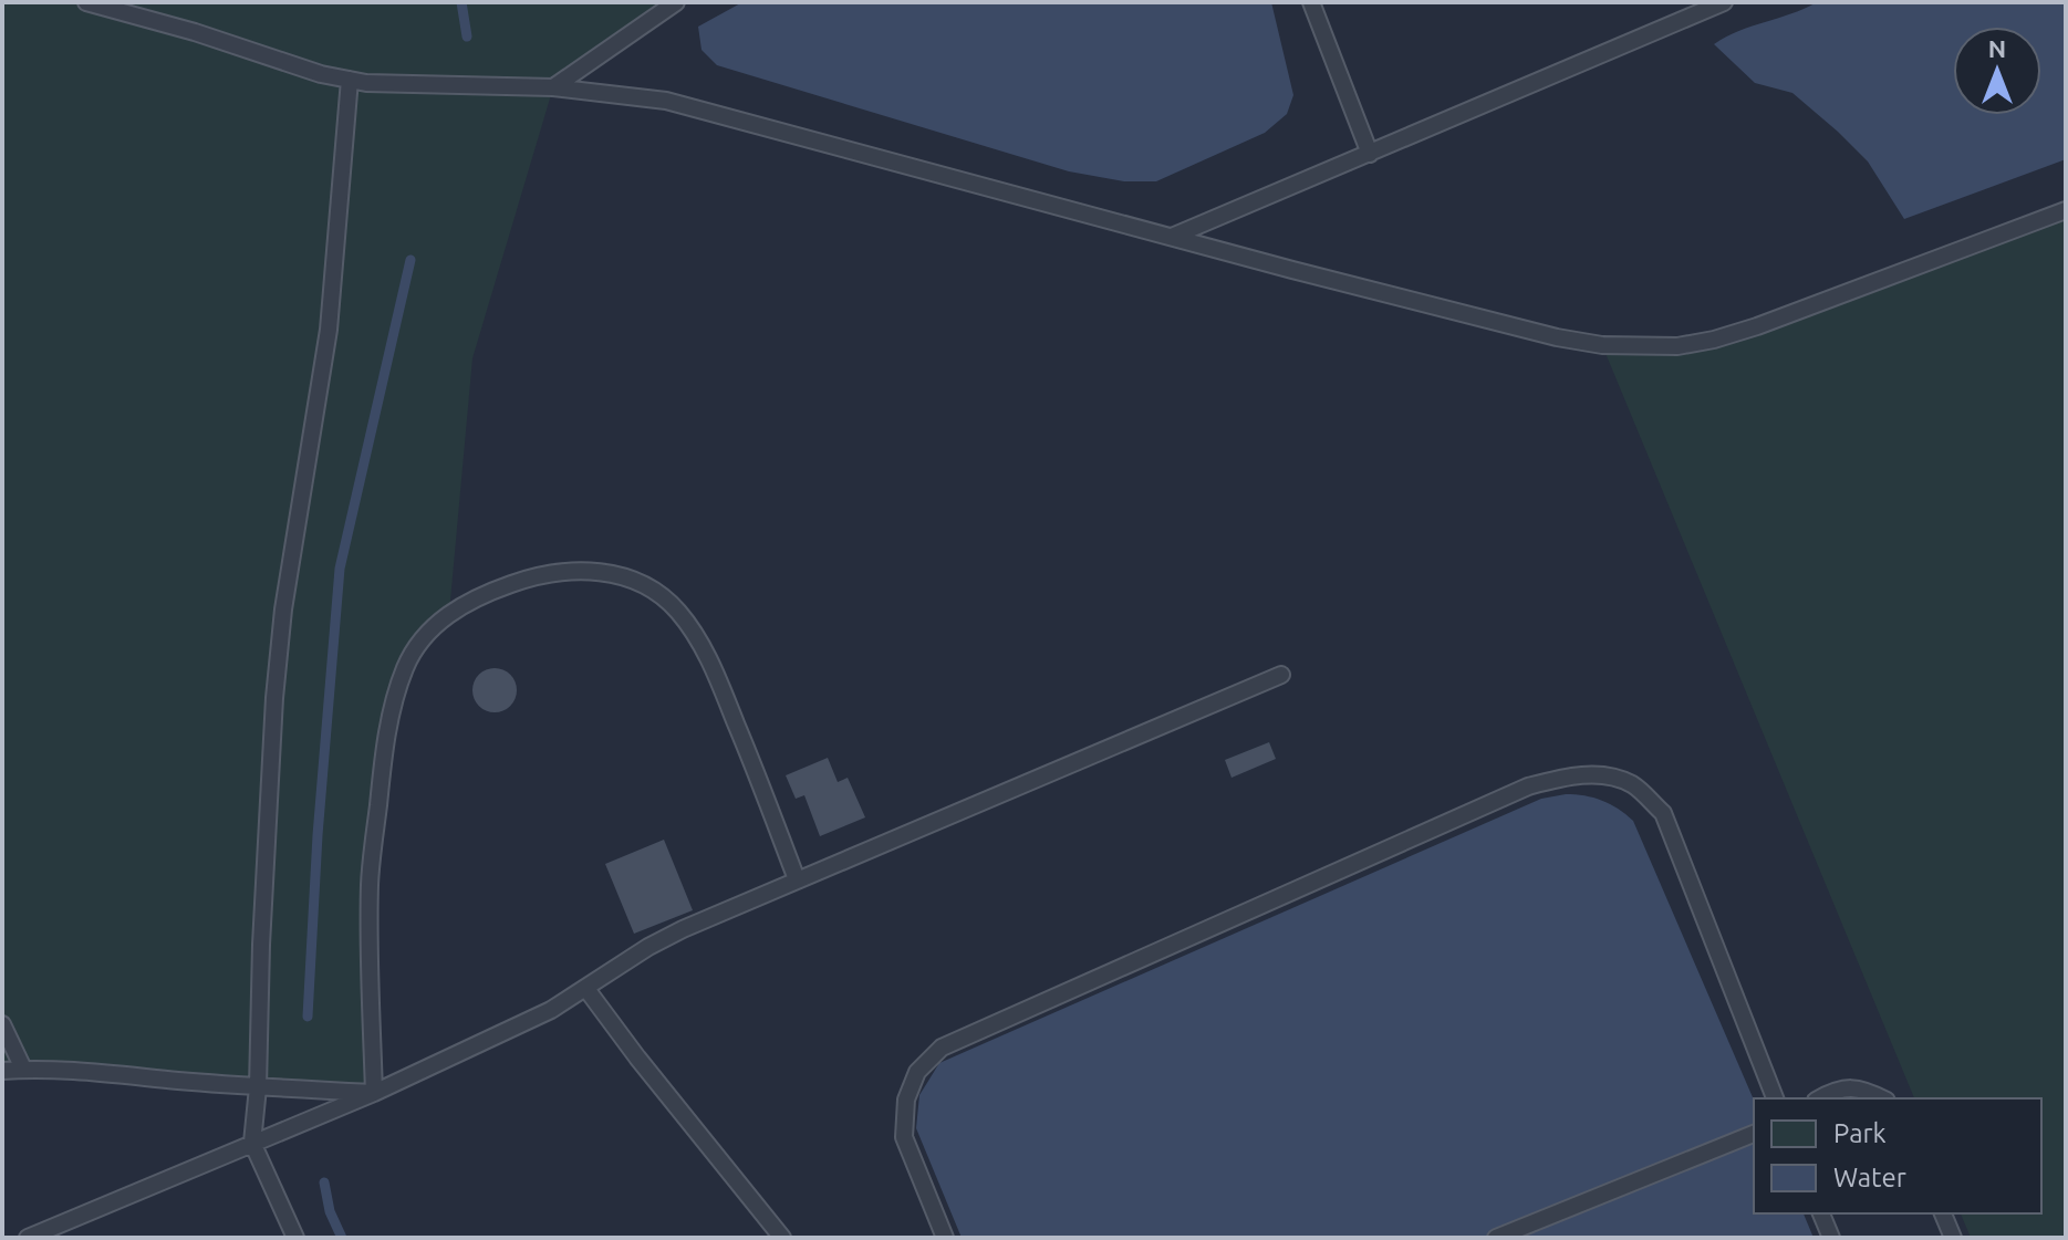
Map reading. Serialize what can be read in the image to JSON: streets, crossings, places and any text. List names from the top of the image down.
{
  "legend": ["Park", "Water"],
  "north": "top"
}
